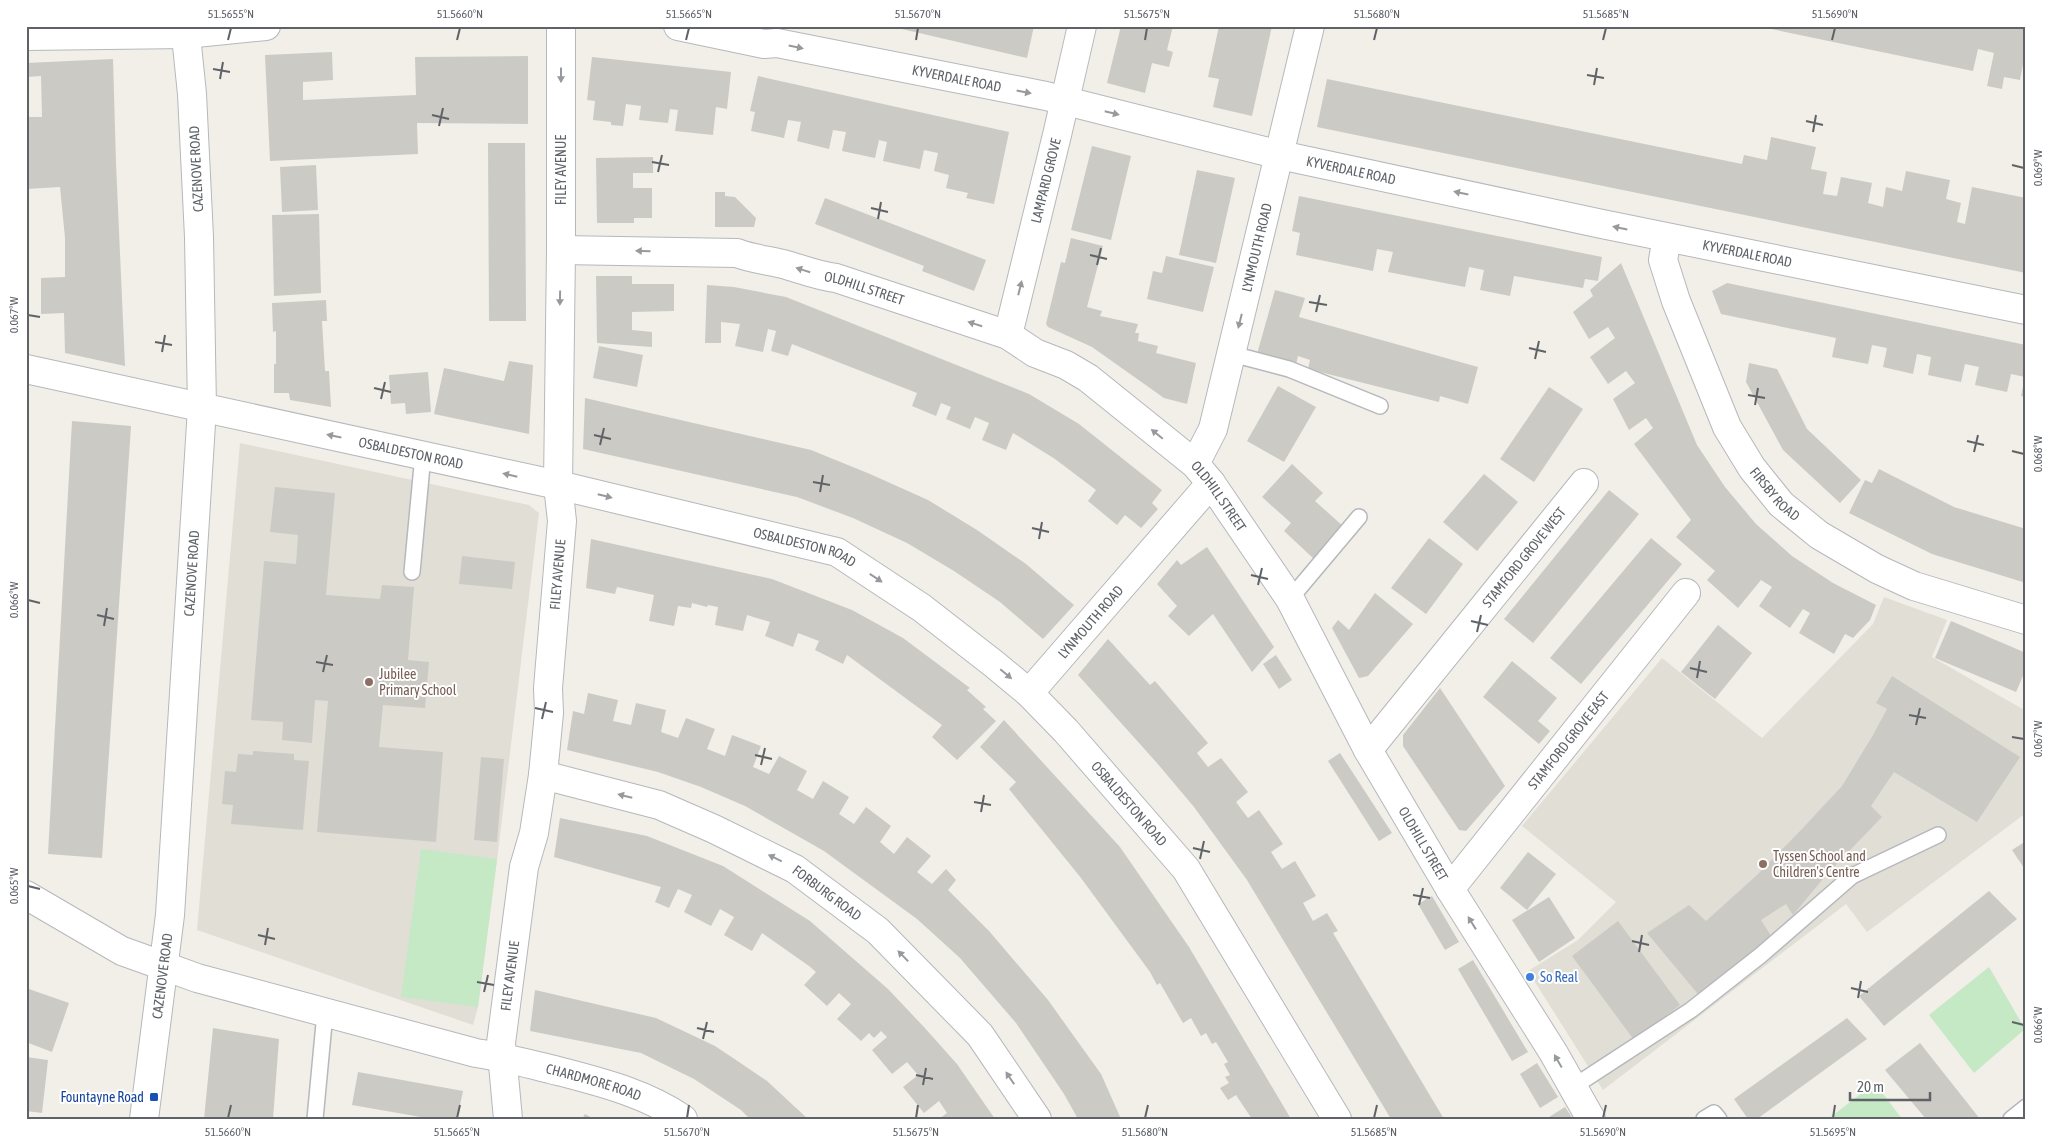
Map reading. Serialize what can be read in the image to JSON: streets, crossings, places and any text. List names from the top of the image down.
{
  "streets": {
    "street": [
      "KYVERDALE ROAD",
      "CAZENOVE ROAD",
      "FILEY AVENUE",
      "LAMPARD GROVE",
      "LYNMOUTH ROAD",
      "OLDHILL STREET",
      "OSBALDESTON ROAD",
      "FIRSBY ROAD",
      "STAMFORD GROVE WEST",
      "STAMFORD GROVE EAST",
      "FORBURG ROAD",
      "CHARDMORE ROAD"
    ]
  },
  "crossings": [
    ["KYVERDALE ROAD", "LAMPARD GROVE"],
    ["KYVERDALE ROAD", "LYNMOUTH ROAD"],
    ["KYVERDALE ROAD", "FIRSBY ROAD"],
    ["CAZENOVE ROAD", "OSBALDESTON ROAD"],
    ["FILEY AVENUE", "OLDHILL STREET"],
    ["FILEY AVENUE", "OSBALDESTON ROAD"],
    ["FILEY AVENUE", "FORBURG ROAD"],
    ["FILEY AVENUE", "CHARDMORE ROAD"],
    ["LAMPARD GROVE", "OLDHILL STREET"],
    ["LYNMOUTH ROAD", "OLDHILL STREET"],
    ["LYNMOUTH ROAD", "OSBALDESTON ROAD"],
    ["OLDHILL STREET", "STAMFORD GROVE WEST"],
    ["OLDHILL STREET", "STAMFORD GROVE EAST"]
  ],
  "one_way": [
    "FILEY AVENUE",
    "LAMPARD GROVE",
    "OLDHILL STREET",
    "FORBURG ROAD"
  ],
  "places": {
    "other": ["Jubilee Primary School", "Tyssen School and Children's Centre", "So Real"],
    "transit": ["Fountayne Road"]
  },
  "scale_bar": "20 m",
  "coordinates": [
    "51.5655°N",
    "51.5660°N",
    "51.5665°N",
    "51.5670°N",
    "51.5675°N",
    "51.5680°N",
    "51.5685°N",
    "51.5690°N",
    "0.069°W",
    "0.067°W",
    "0.068°W",
    "0.066°W",
    "0.065°W",
    "51.5695°N"
  ]
}
